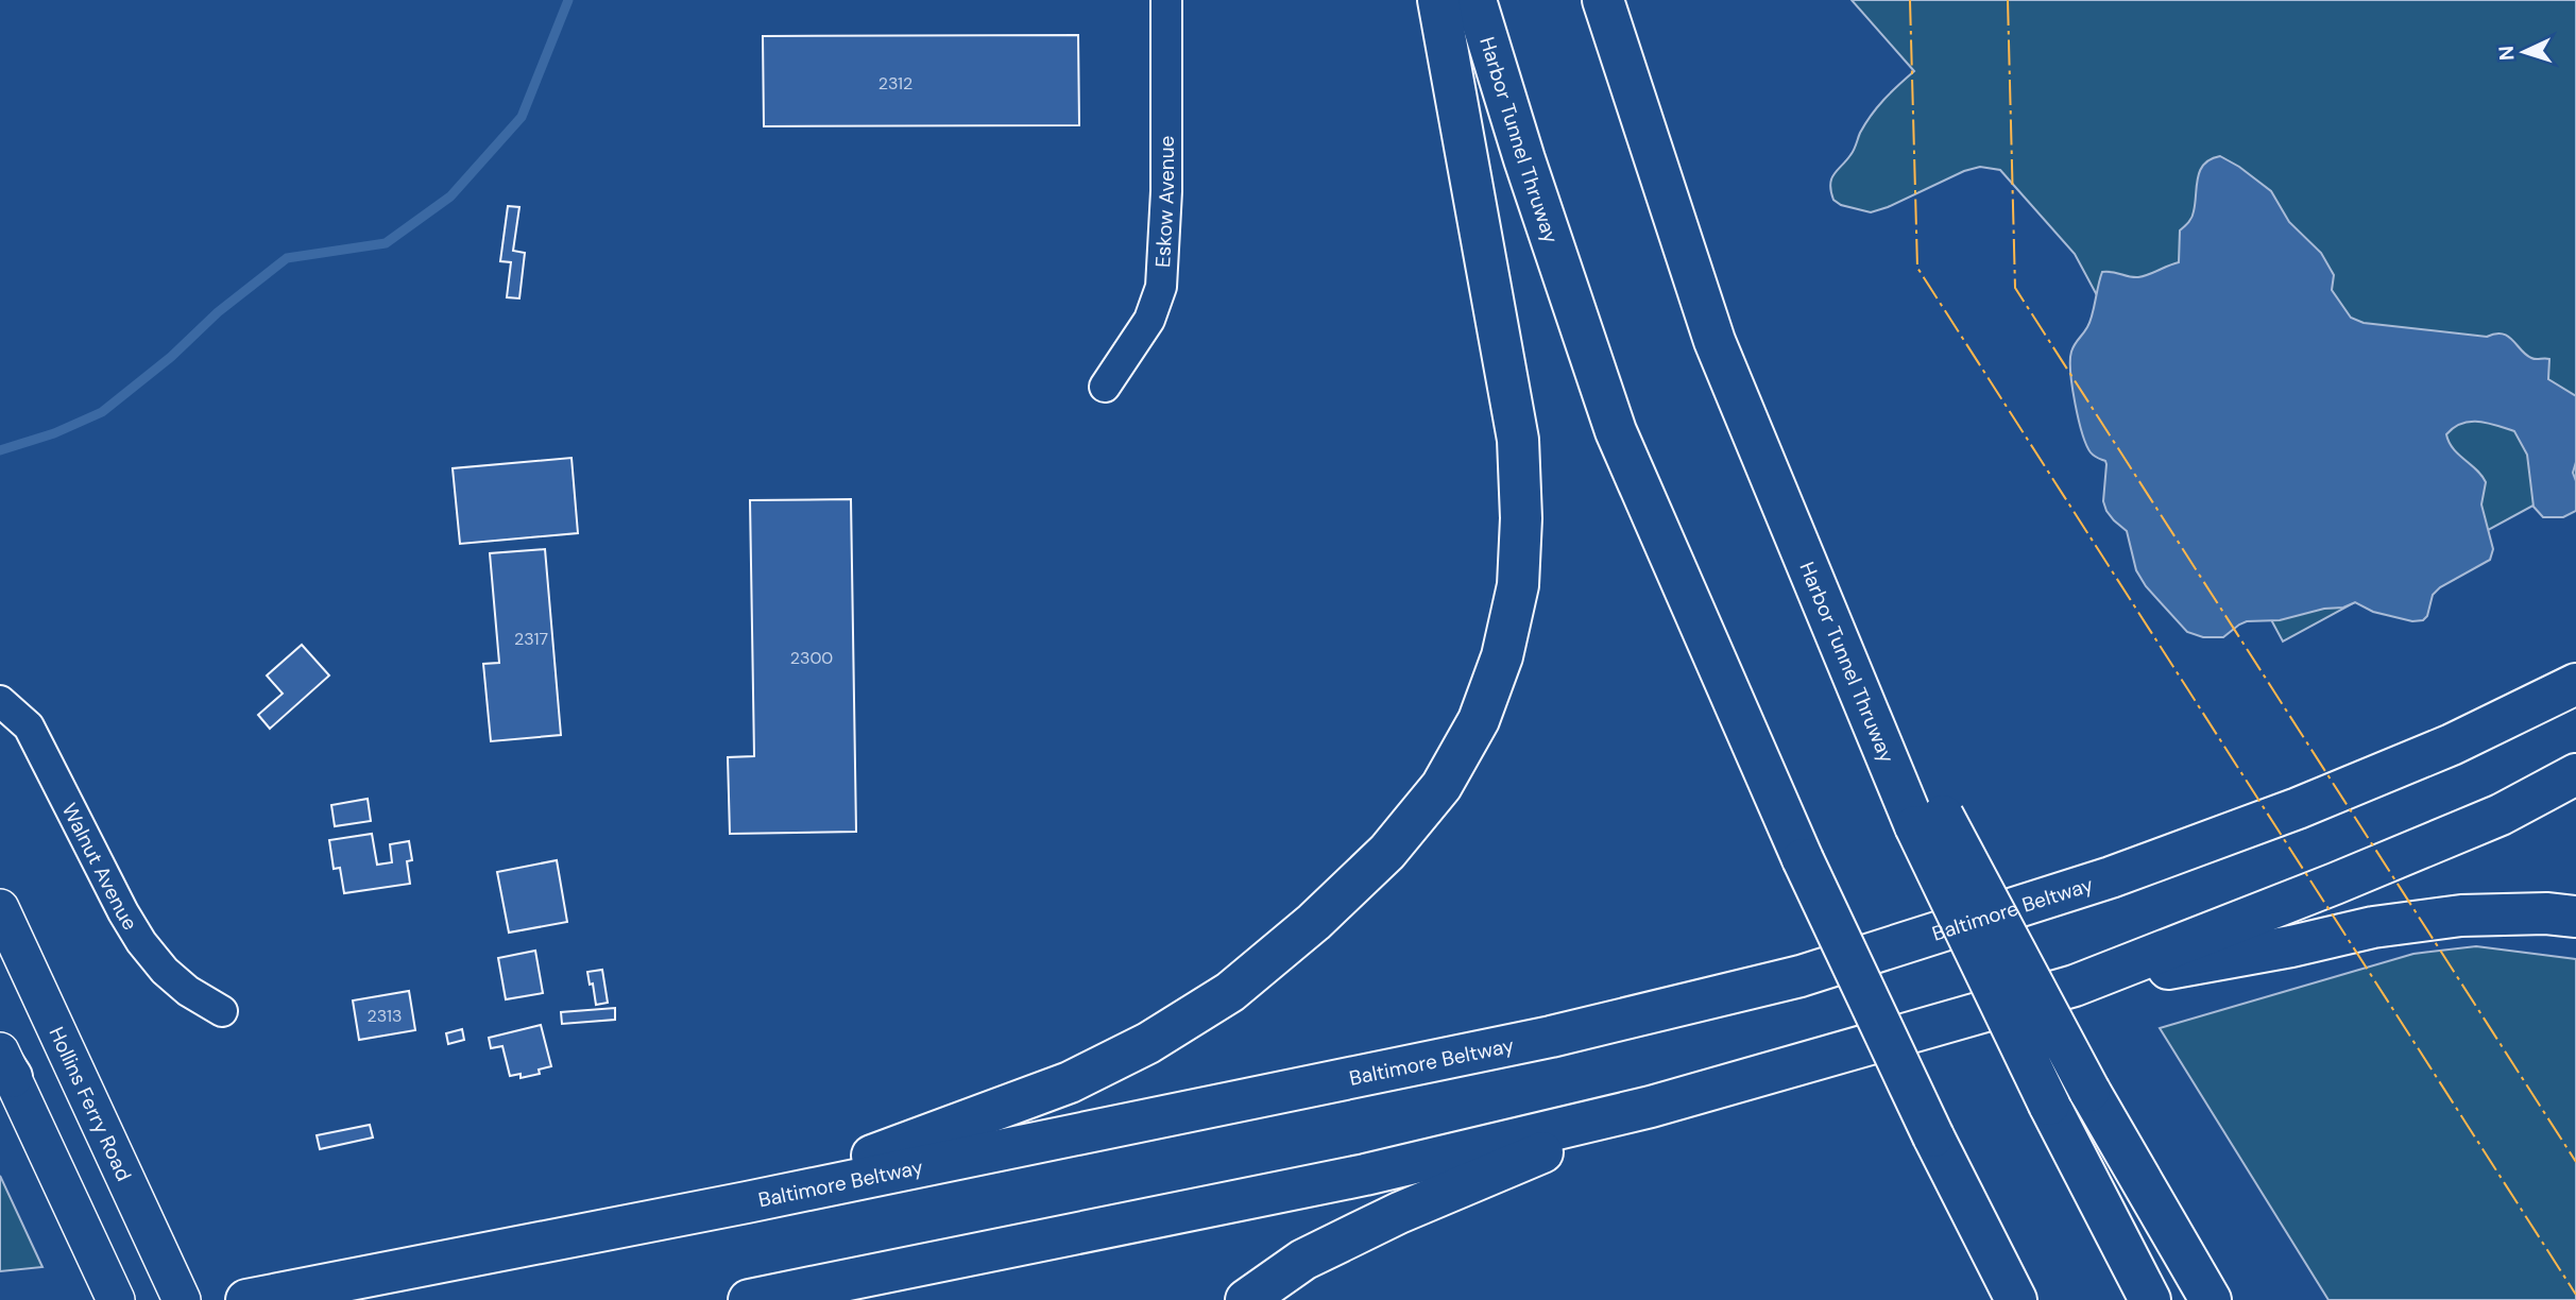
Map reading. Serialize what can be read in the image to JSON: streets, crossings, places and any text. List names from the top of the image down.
{
  "streets": {
    "highway": ["Harbor Tunnel Thruway", "Baltimore Beltway"],
    "street": ["Eskow Avenue", "Walnut Avenue", "Hollins Ferry Road"]
  },
  "house_numbers": [
    "2312",
    "2317",
    "2300",
    "2313"
  ],
  "north": "left"
}
